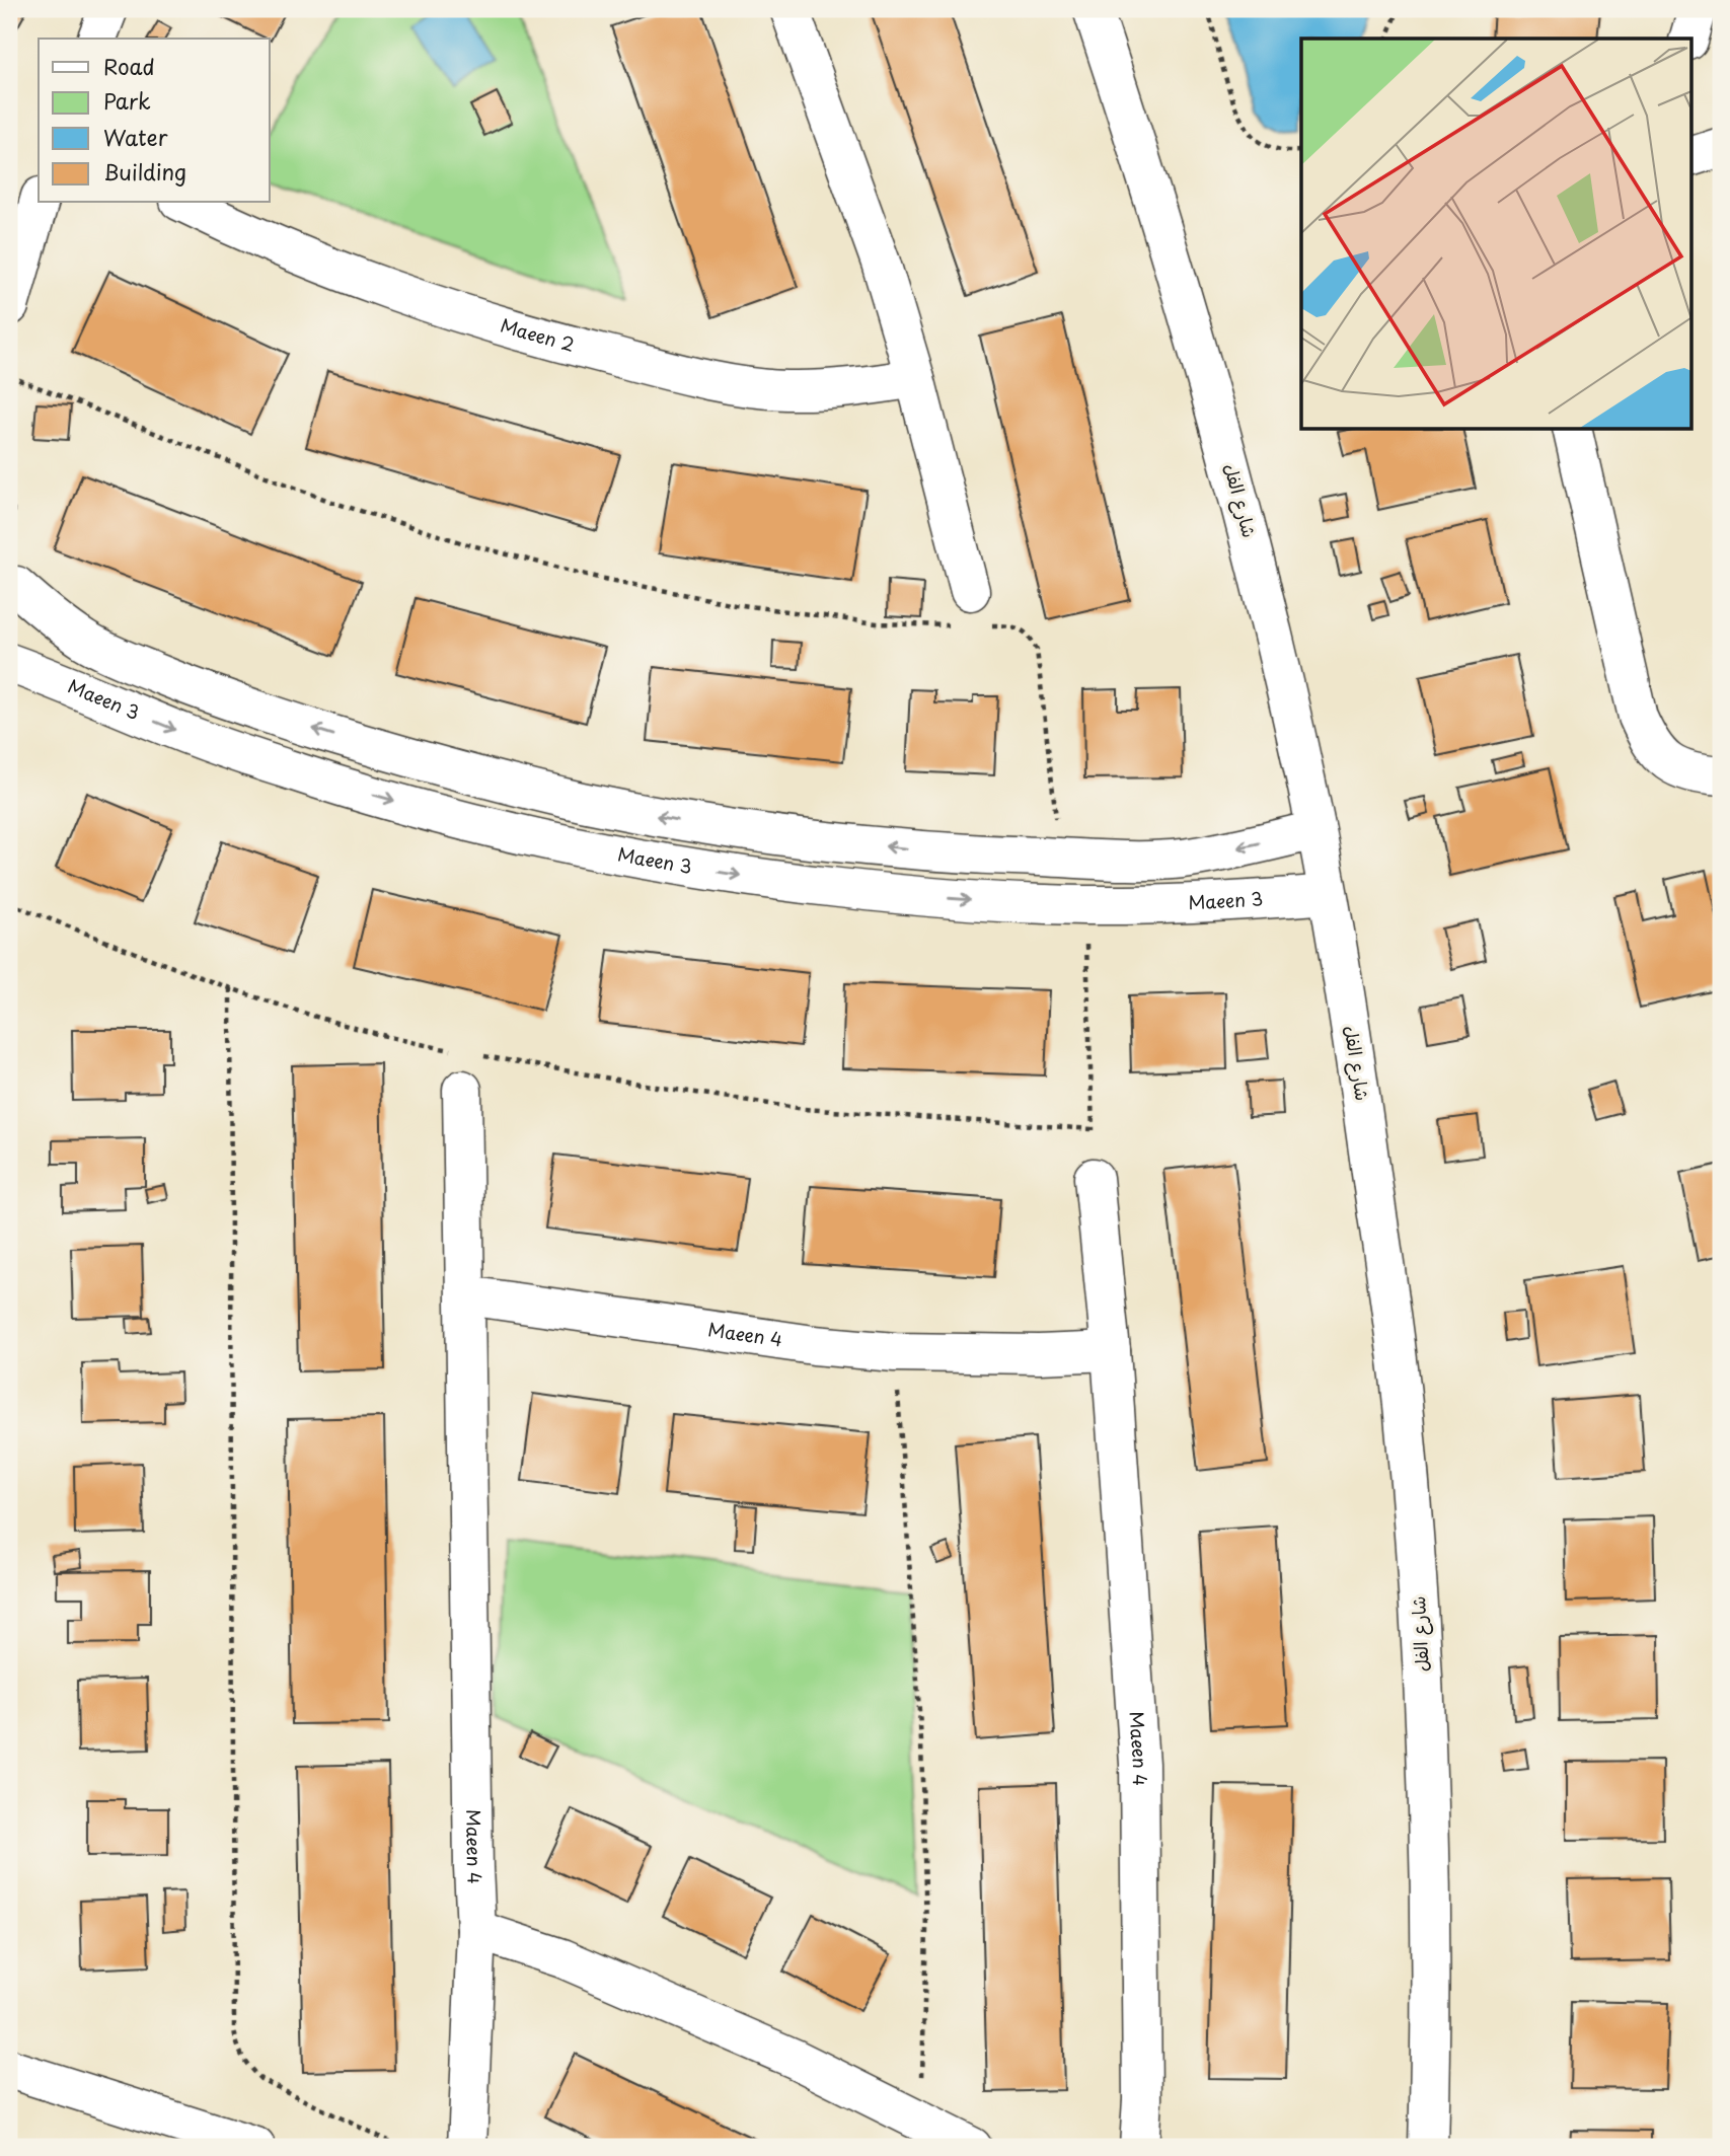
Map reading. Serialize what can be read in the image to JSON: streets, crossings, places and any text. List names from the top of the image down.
{
  "streets": {
    "street": [
      "Maeen 2",
      "شارع الفل",
      "Maeen 3",
      "Maeen 4"
    ]
  },
  "crossings": [
    ["شارع الفل", "Maeen 3"]
  ],
  "legend": [
    "Road",
    "Park",
    "Water",
    "Building"
  ]
}
